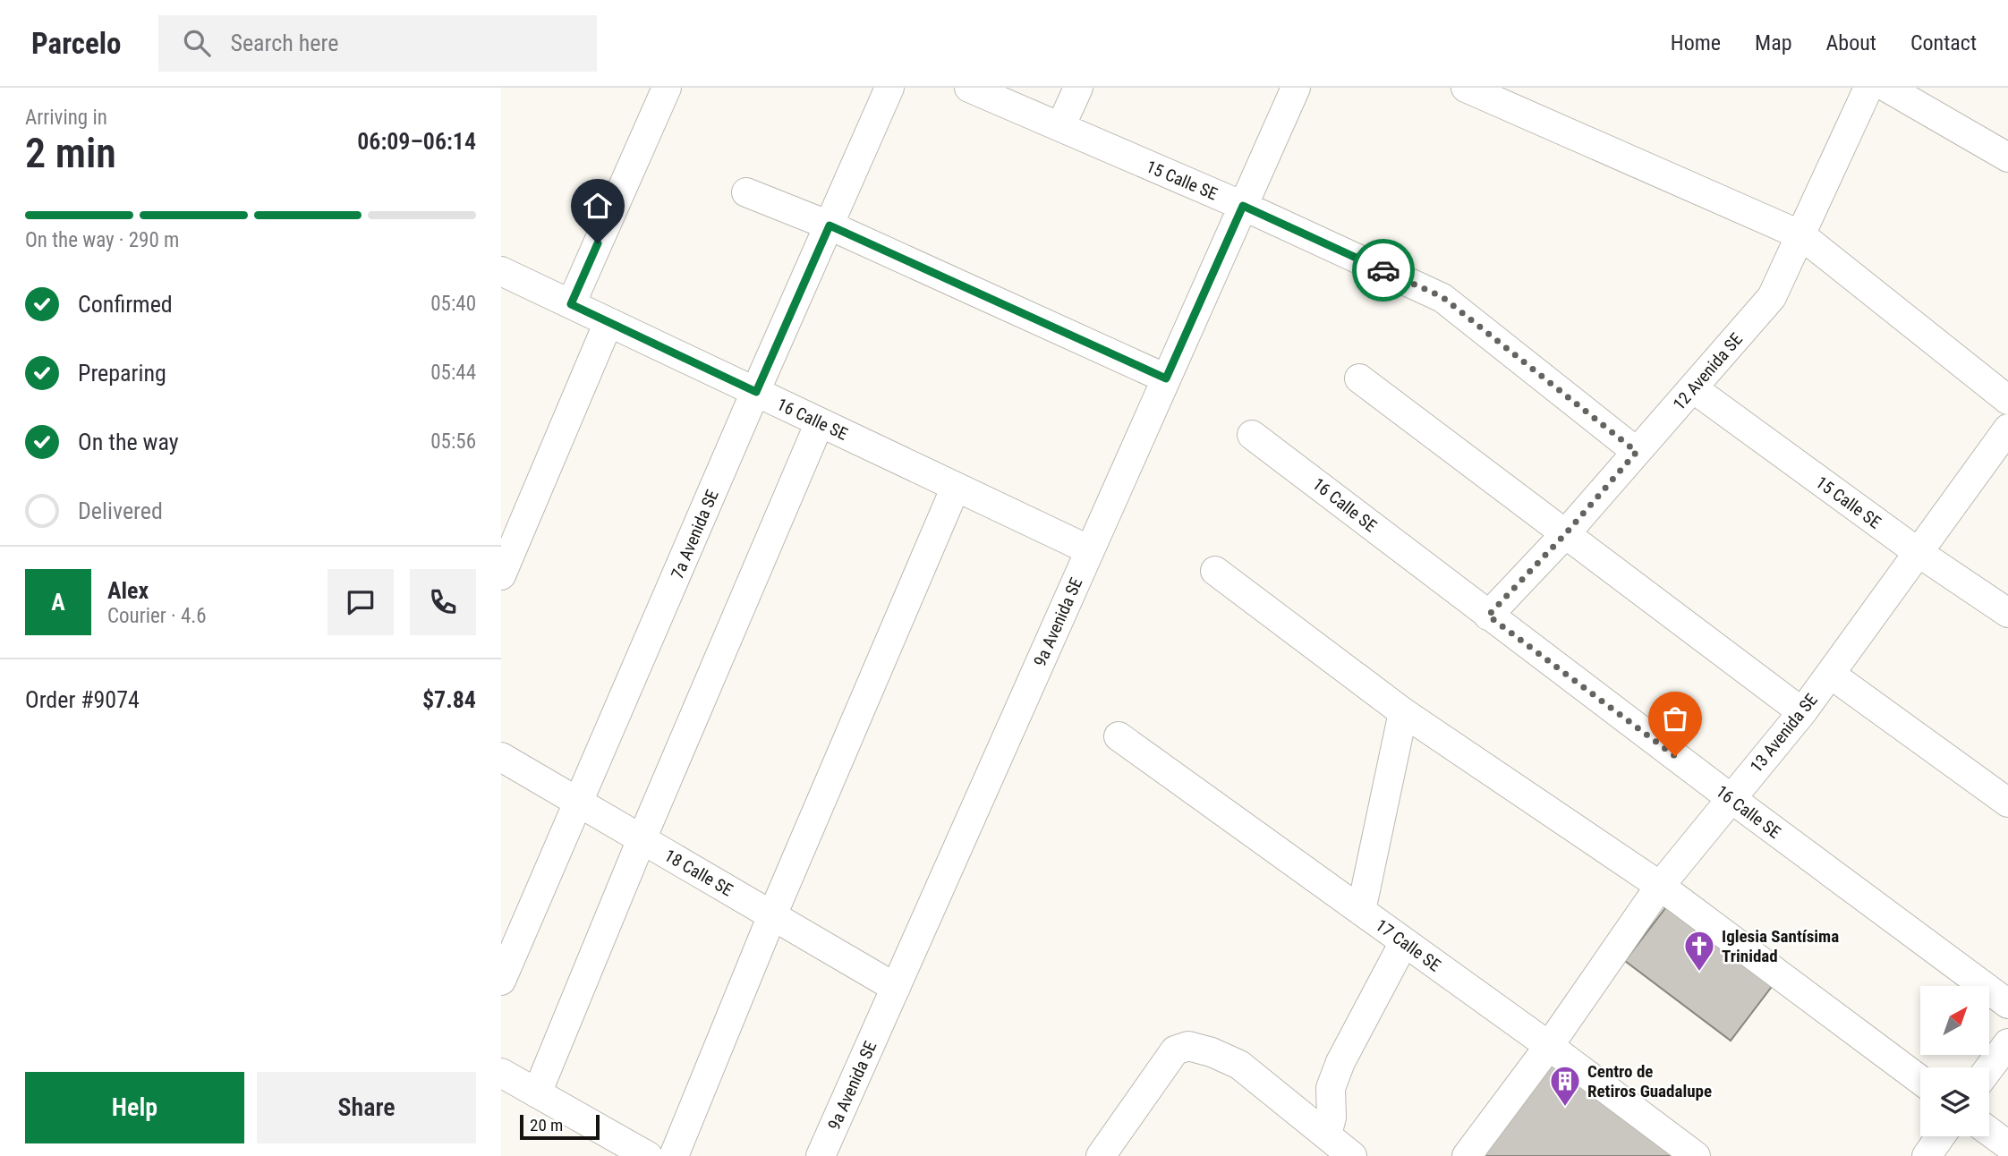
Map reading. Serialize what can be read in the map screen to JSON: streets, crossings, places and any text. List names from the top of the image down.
{
  "streets": {
    "street": [
      "15 Calle SE",
      "12 Avenida SE",
      "16 Calle SE",
      "7a Avenida SE",
      "9a Avenida SE",
      "13 Avenida SE",
      "18 Calle SE",
      "17 Calle SE"
    ]
  },
  "crossings": [
    ["15 Calle SE", "12 Avenida SE"],
    ["15 Calle SE", "9a Avenida SE"],
    ["15 Calle SE", "13 Avenida SE"],
    ["12 Avenida SE", "16 Calle SE"],
    ["16 Calle SE", "7a Avenida SE"],
    ["16 Calle SE", "9a Avenida SE"],
    ["16 Calle SE", "13 Avenida SE"],
    ["7a Avenida SE", "18 Calle SE"],
    ["9a Avenida SE", "18 Calle SE"],
    ["13 Avenida SE", "17 Calle SE"]
  ],
  "places": {
    "church": ["Iglesia Santísima Trinidad"],
    "building": ["Centro de Retiros Guadalupe"]
  },
  "scale_bar": "20 m",
  "north": "top right",
  "page": {
    "header": "Parcelo",
    "search": "Search here",
    "nav": [
      "Home",
      "Map",
      "About",
      "Contact"
    ],
    "heading": ["2 min", "Arriving in", "06:09–06:14"],
    "panel": [
      "Alex",
      "Courier · 4.6",
      "Order #9074",
      "$7.84"
    ],
    "bar": "On the way · 290 m",
    "list": [
      ["Confirmed", "05:40"],
      ["Preparing", "05:44"],
      ["On the way", "05:56"],
      "Delivered"
    ],
    "round": "A",
    "buttons": ["Help", "Share"],
    "scale": "20 m"
  }
}
